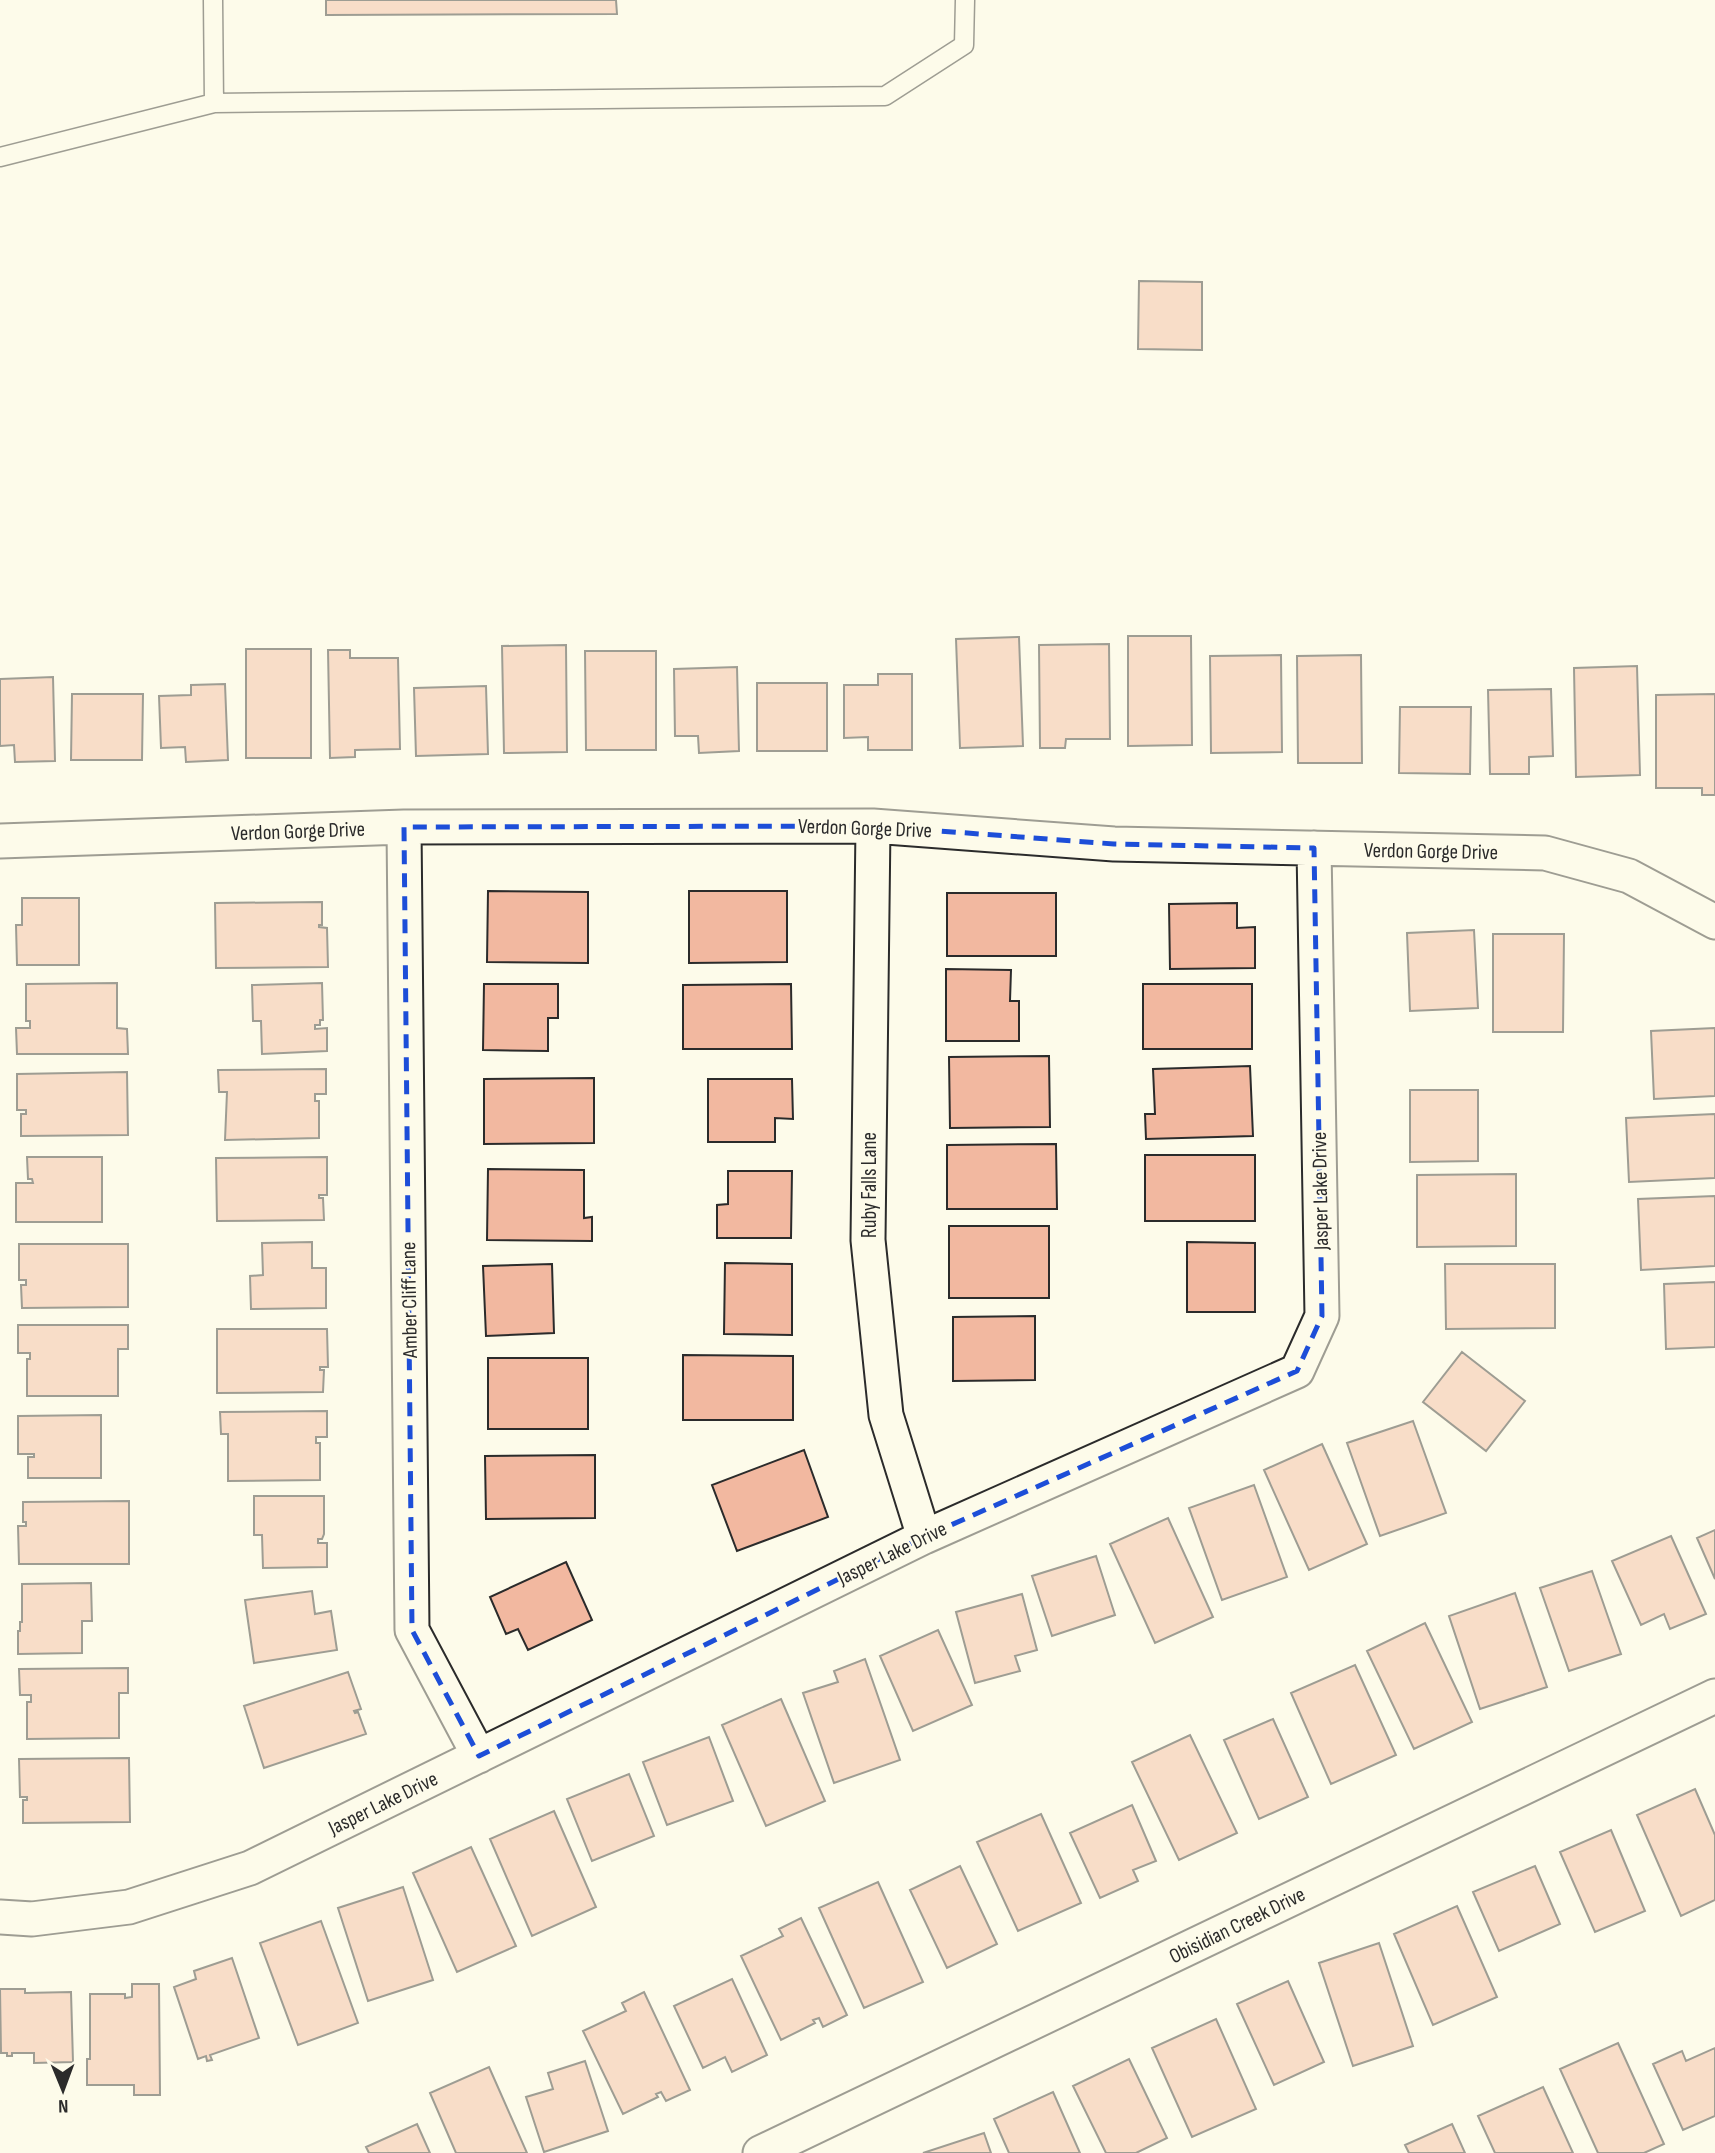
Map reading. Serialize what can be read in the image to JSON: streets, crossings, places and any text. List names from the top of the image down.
{
  "streets": {
    "street": [
      "Verdon Gorge Drive",
      "Ruby Falls Lane",
      "Jasper Lake Drive",
      "Amber Cliff Lane",
      "Obisidian Creek Drive"
    ]
  },
  "crossings": [
    ["Verdon Gorge Drive", "Ruby Falls Lane"],
    ["Verdon Gorge Drive", "Jasper Lake Drive"],
    ["Verdon Gorge Drive", "Amber Cliff Lane"],
    ["Ruby Falls Lane", "Jasper Lake Drive"],
    ["Jasper Lake Drive", "Amber Cliff Lane"]
  ],
  "north": "bottom"
}
